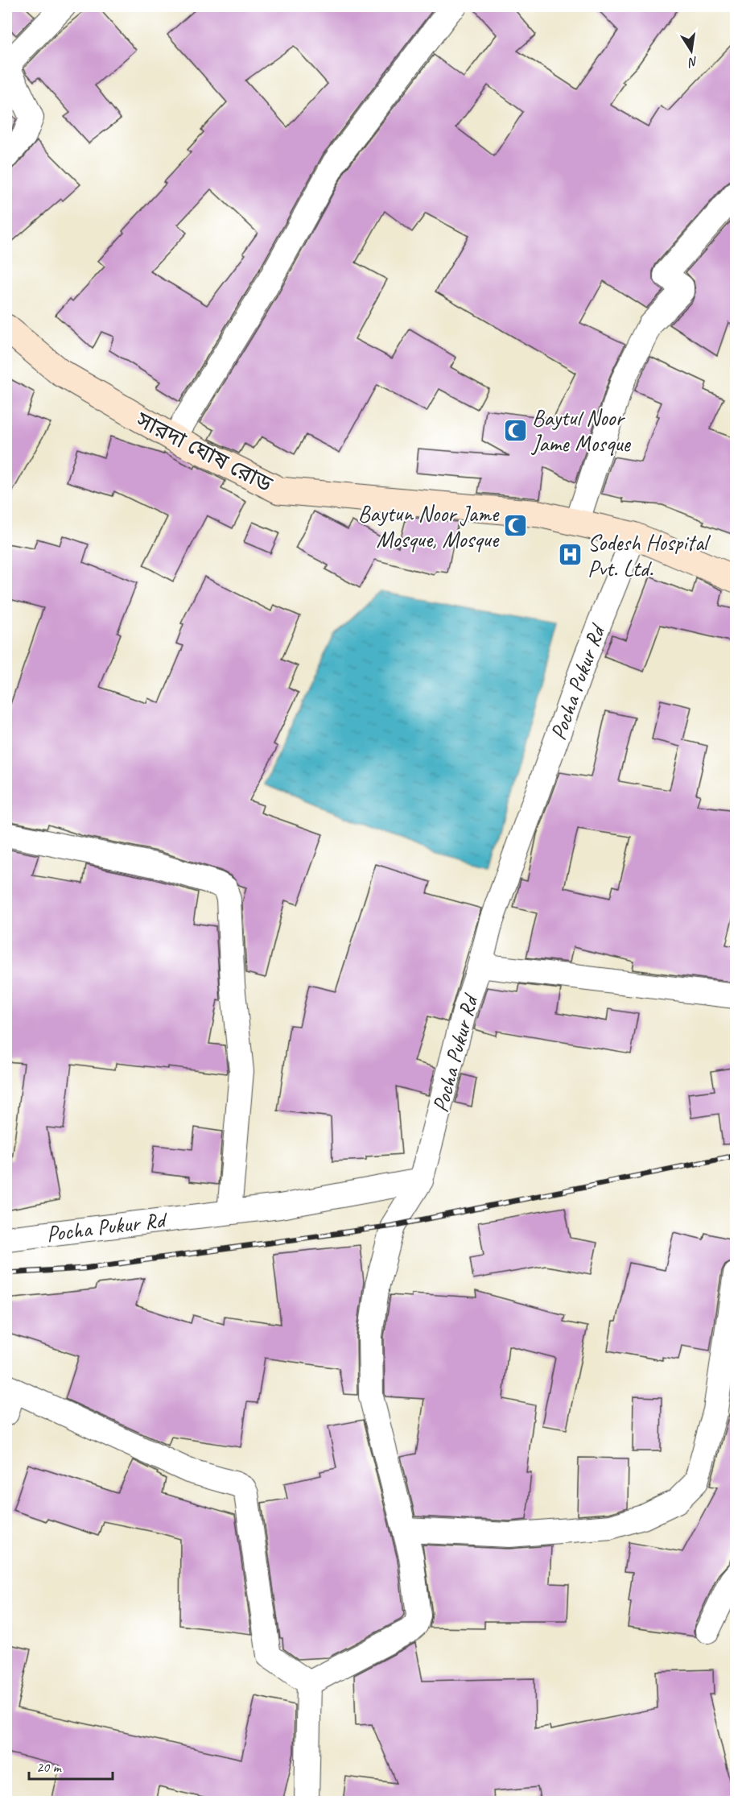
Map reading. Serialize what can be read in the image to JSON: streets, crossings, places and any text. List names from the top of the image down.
{
  "streets": {
    "main road": ["সারদা ঘোষ রোড"],
    "street": ["Pocha Pukur Rd"]
  },
  "crossings": [
    ["সারদা ঘোষ রোড", "Pocha Pukur Rd"]
  ],
  "places": {
    "mosque": ["Baytul Noor Jame Mosque", "Baytun Noor Jame Mosque, Mosque"],
    "hospital": ["Sodesh Hospital Pvt. Ltd."]
  },
  "scale_bar": "20 m",
  "north": "bottom"
}
